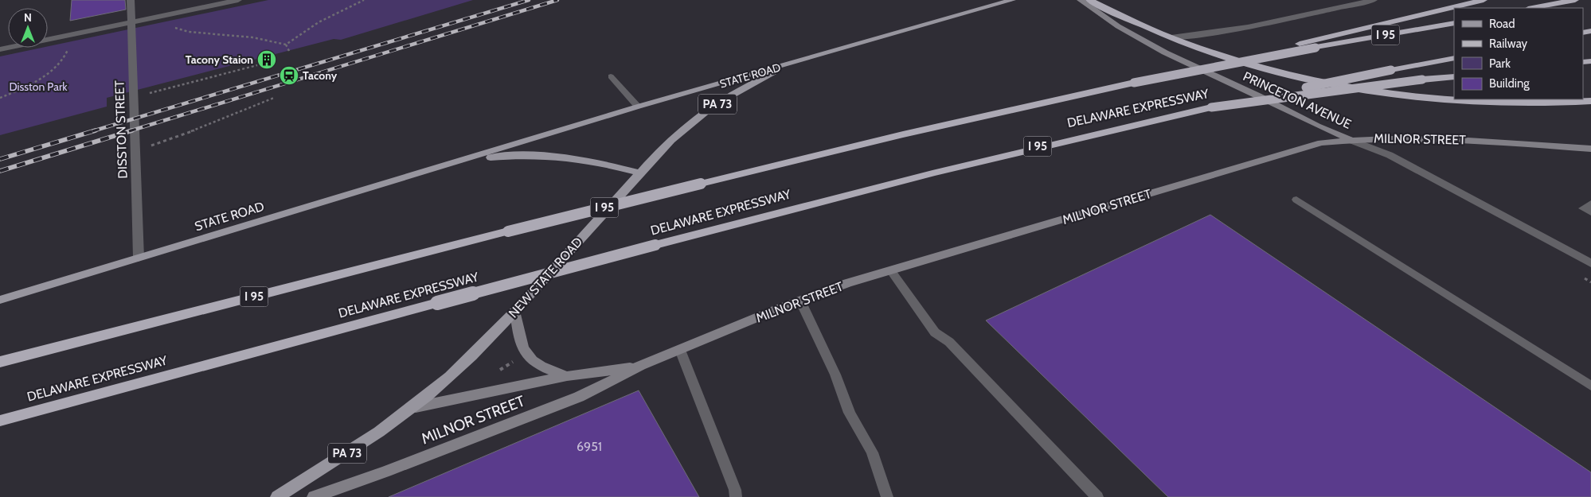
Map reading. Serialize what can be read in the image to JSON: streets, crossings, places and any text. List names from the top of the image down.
{
  "streets": {
    "highway": ["I 95", "DELAWARE EXPRESSWAY"],
    "main road": [
      "STATE ROAD",
      "PRINCETON AVENUE",
      "PA 73",
      "MILNOR STREET",
      "NEW STATE ROAD"
    ],
    "street": ["DISSTON STREET"]
  },
  "crossings": [
    ["STATE ROAD", "DISSTON STREET"],
    ["STATE ROAD", "NEW STATE ROAD"],
    ["PRINCETON AVENUE", "MILNOR STREET"],
    ["MILNOR STREET", "NEW STATE ROAD"]
  ],
  "parks": ["Disston Park"],
  "places": {
    "building": ["Tacony Staion"],
    "station": ["Tacony"]
  },
  "house_numbers": ["6951"],
  "legend": [
    "Road",
    "Railway",
    "Park",
    "Building"
  ],
  "north": "top"
}
